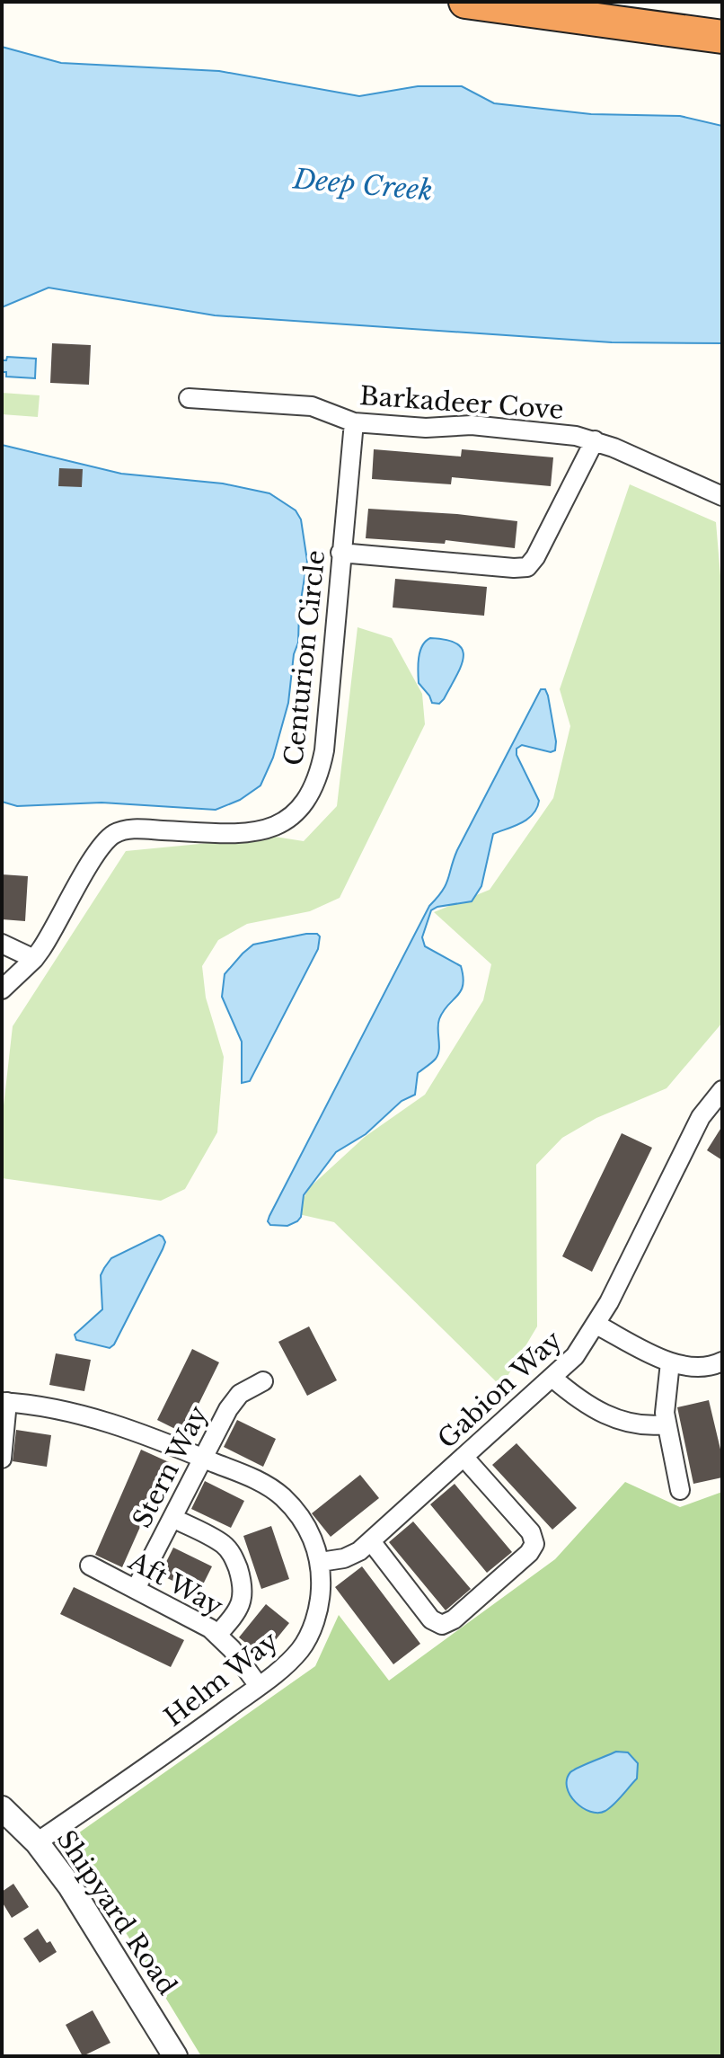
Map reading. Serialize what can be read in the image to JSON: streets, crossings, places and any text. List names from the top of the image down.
{
  "streets": {
    "street": [
      "Barkadeer Cove",
      "Centurion Circle",
      "Gabion Way",
      "Stern Way",
      "Aft Way",
      "Helm Way",
      "Shipyard Road"
    ]
  },
  "crossings": [
    ["Barkadeer Cove", "Centurion Circle"],
    ["Gabion Way", "Helm Way"],
    ["Stern Way", "Aft Way"],
    ["Stern Way", "Helm Way"],
    ["Aft Way", "Helm Way"],
    ["Helm Way", "Shipyard Road"]
  ],
  "water": ["Deep Creek"]
}
